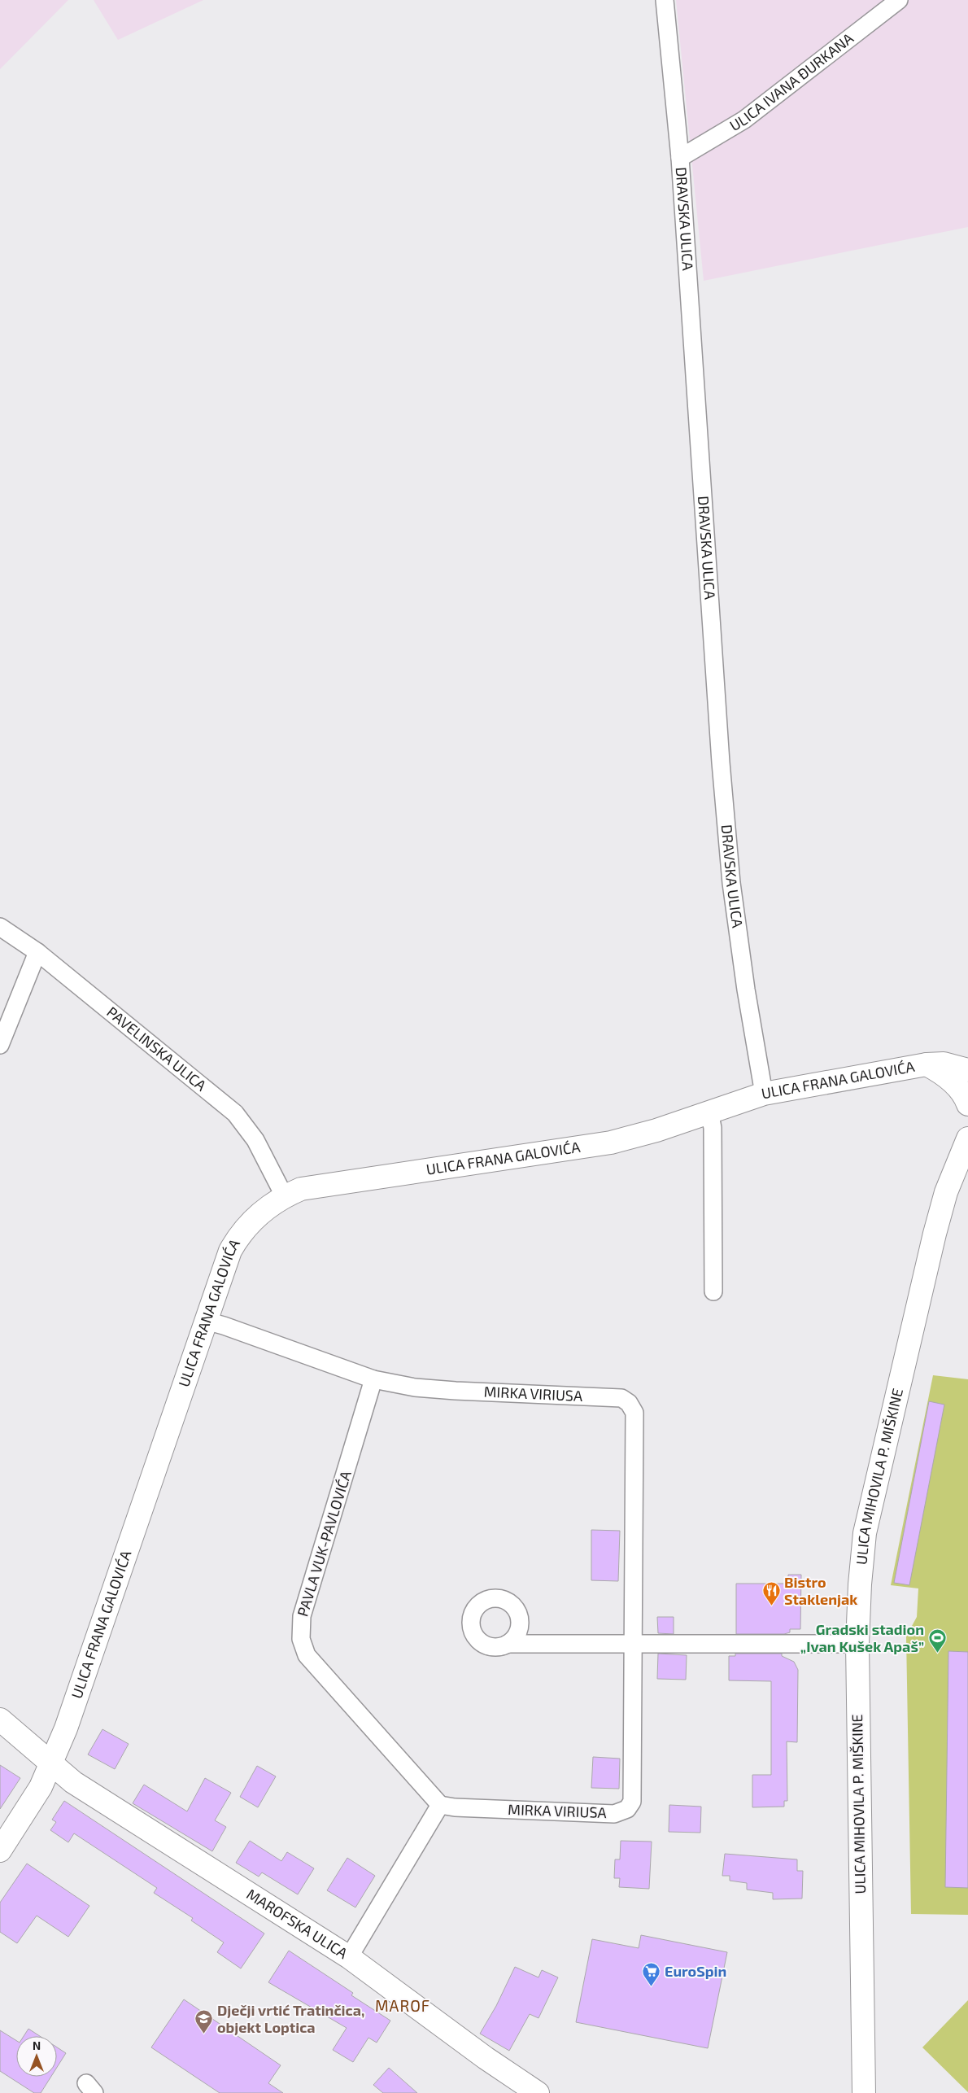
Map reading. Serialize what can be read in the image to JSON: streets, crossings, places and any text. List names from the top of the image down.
{
  "streets": {
    "main road": ["ULICA FRANA GALOVIĆA", "ULICA MIHOVILA P. MIŠKINE", "MAROFSKA ULICA"],
    "street": [
      "ULICA IVANA ĐURKANA",
      "DRAVSKA ULICA",
      "PAVELINSKA ULICA",
      "MIRKA VIRIUSA",
      "PAVLA VUK-PAVLOVIĆA"
    ]
  },
  "crossings": [
    ["ULICA IVANA ĐURKANA", "DRAVSKA ULICA"],
    ["DRAVSKA ULICA", "ULICA FRANA GALOVIĆA"],
    ["PAVELINSKA ULICA", "ULICA FRANA GALOVIĆA"],
    ["ULICA FRANA GALOVIĆA", "MIRKA VIRIUSA"],
    ["ULICA FRANA GALOVIĆA", "MAROFSKA ULICA"],
    ["MIRKA VIRIUSA", "PAVLA VUK-PAVLOVIĆA"]
  ],
  "districts": ["MAROF"],
  "places": {
    "restaurant": ["Bistro Staklenjak"],
    "sports": ["Gradski stadion „Ivan Kušek Apaš”"],
    "supermarket": ["EuroSpin"],
    "school or university": ["Dječji vrtić Tratinčica, objekt Loptica"]
  },
  "north": "top"
}
